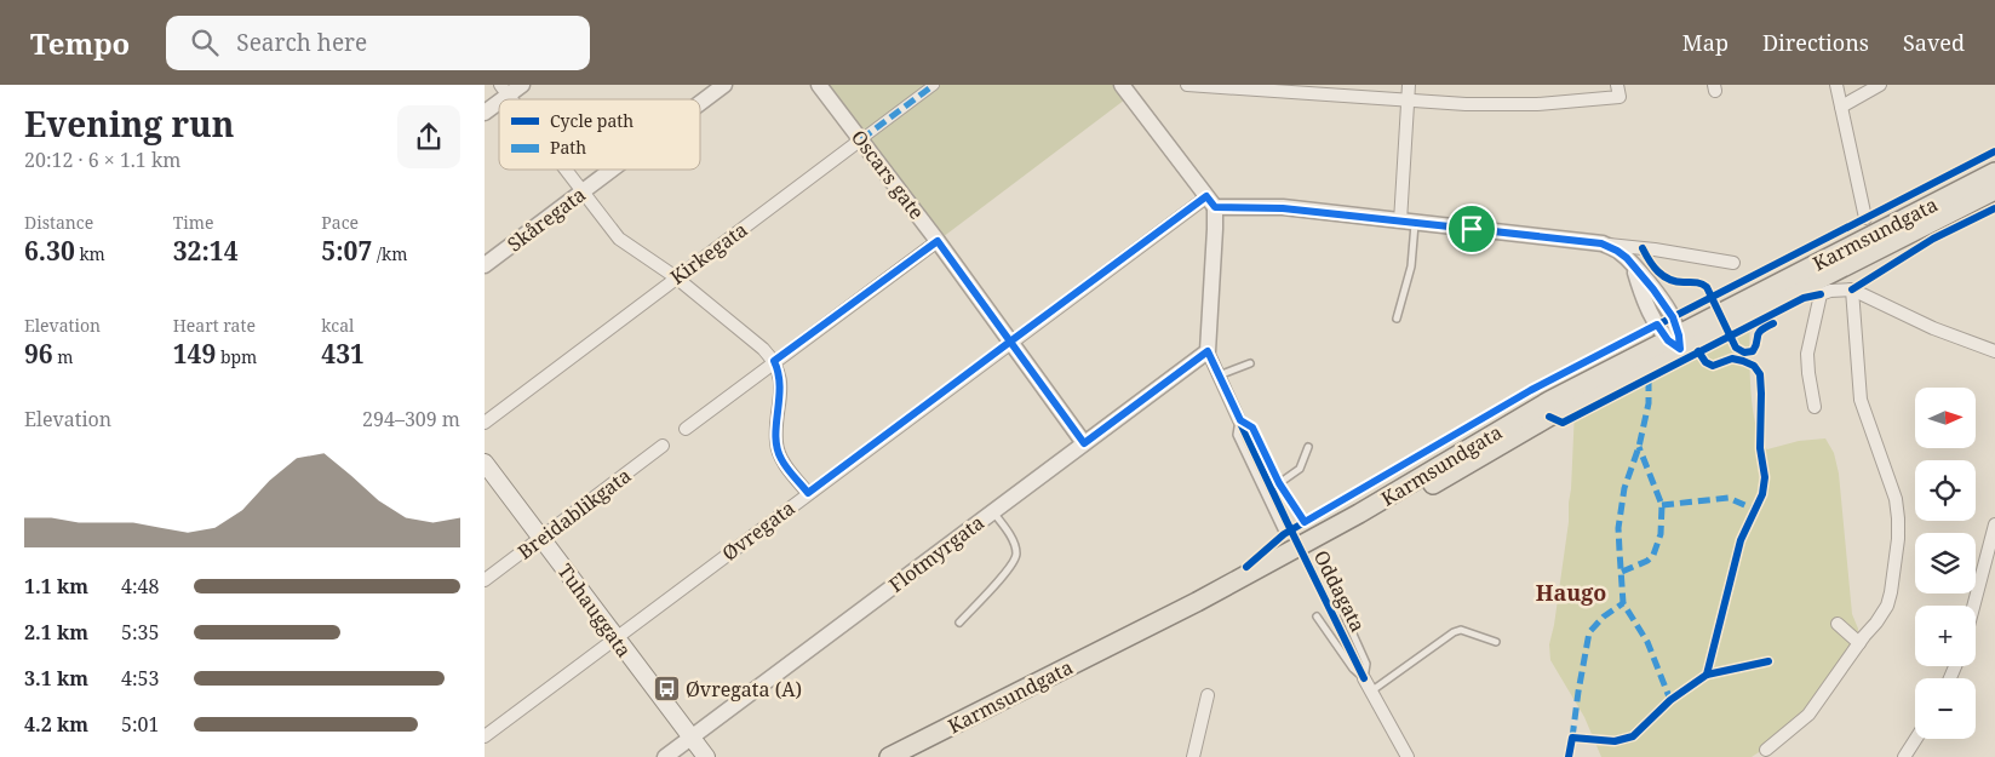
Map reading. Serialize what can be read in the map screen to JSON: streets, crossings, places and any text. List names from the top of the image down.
{
  "streets": {
    "main road": ["Karmsundgata", "Tuhauggata"],
    "street": [
      "Oscars gate",
      "Skåregata",
      "Kirkegata",
      "Breidablikgata",
      "Øvregata",
      "Flotmyrgata"
    ],
    "cycle path": ["Oddagata"]
  },
  "crossings": [
    ["Oscars gate", "Kirkegata"],
    ["Oscars gate", "Øvregata"],
    ["Oscars gate", "Flotmyrgata"],
    ["Breidablikgata", "Tuhauggata"],
    ["Øvregata", "Tuhauggata"],
    ["Flotmyrgata", "Tuhauggata"]
  ],
  "districts": ["Haugo"],
  "places": {
    "bus stop": ["Øvregata (A)"]
  },
  "legend": ["Cycle path", "Path"],
  "north": "right",
  "page": {
    "header": "Tempo",
    "search": "Search here",
    "nav": ["Map", "Directions", "Saved"],
    "heading": ["Evening run", "20:12 · 6 × 1.1 km"],
    "stats": [
      ["Distance", "6.30 km"],
      ["Time", "32:14"],
      ["Pace", "5:07 /km"],
      ["Elevation", "96 m"],
      ["Heart rate", "149 bpm"],
      ["kcal", "431"]
    ],
    "map_buttons": ["+", "−"],
    "chart": ["Elevation", "294–309 m"],
    "list": [
      {
        "name": "1.1 km",
        "note": "4:48"
      },
      {
        "name": "2.1 km",
        "note": "5:35"
      },
      {
        "name": "3.1 km",
        "note": "4:53"
      },
      {
        "name": "4.2 km",
        "note": "5:01"
      }
    ]
  }
}
